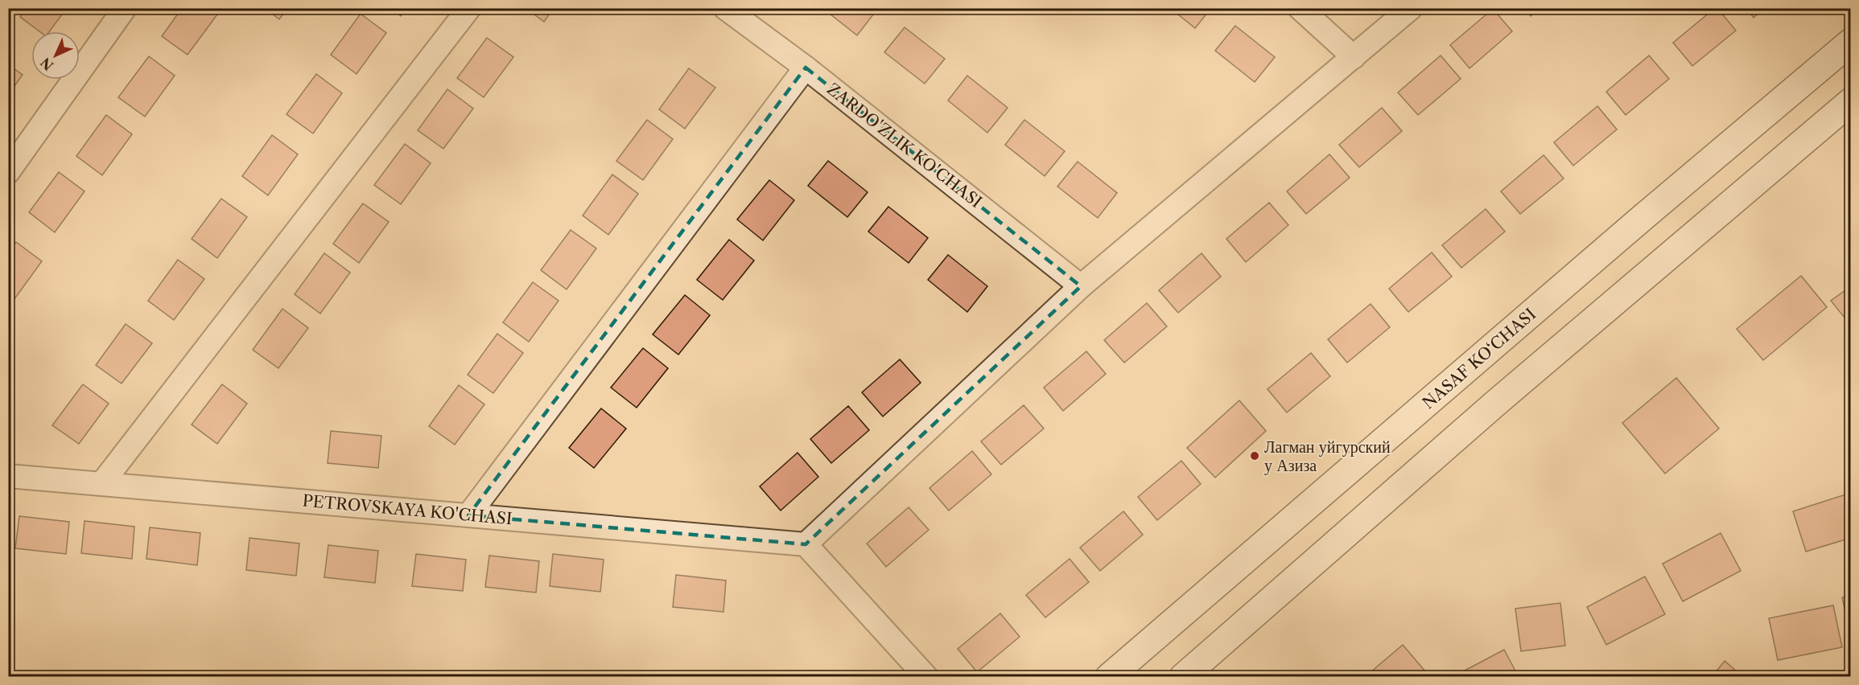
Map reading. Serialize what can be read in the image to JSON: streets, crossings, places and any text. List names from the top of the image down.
{
  "streets": {
    "main road": ["NASAF KO‘CHASI"],
    "street": ["ZARDO'ZLIK KO'CHASI", "PETROVSKAYA KO'CHASI"]
  },
  "places": ["Лагман уйгурский у Азиза"],
  "north": "bottom left"
}
